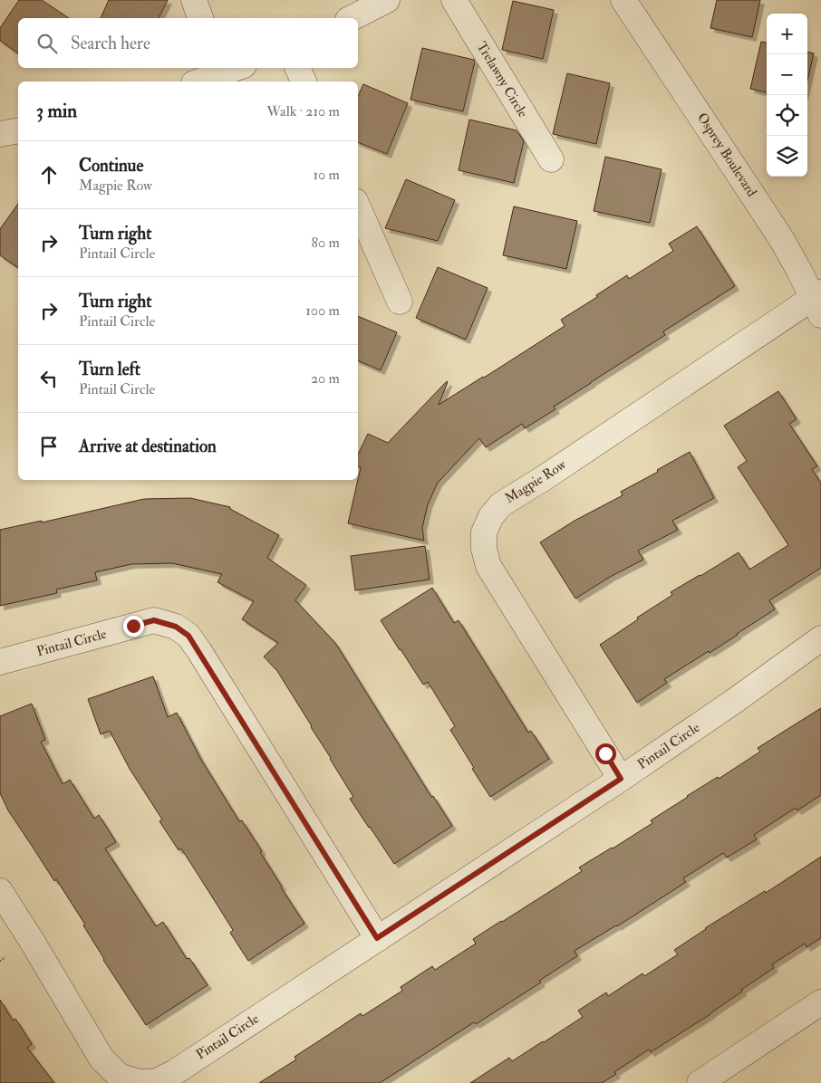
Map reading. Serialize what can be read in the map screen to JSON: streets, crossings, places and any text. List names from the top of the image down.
{
  "streets": {
    "street": [
      "Trelawny Circle",
      "Osprey Boulevard",
      "Magpie Row",
      "Pintail Circle"
    ]
  },
  "crossings": [
    ["Osprey Boulevard", "Magpie Row"],
    ["Magpie Row", "Pintail Circle"]
  ],
  "page": {
    "map_buttons": ["+", "−"],
    "search": "Search here",
    "heading": ["3 min", "Walk · 210 m"],
    "list": [
      ["Continue", "Magpie Row", "10 m"],
      ["Turn right", "Pintail Circle", "80 m"],
      ["Turn right", "Pintail Circle", "100 m"],
      ["Turn left", "Pintail Circle", "20 m"],
      "Arrive at destination"
    ]
  }
}
